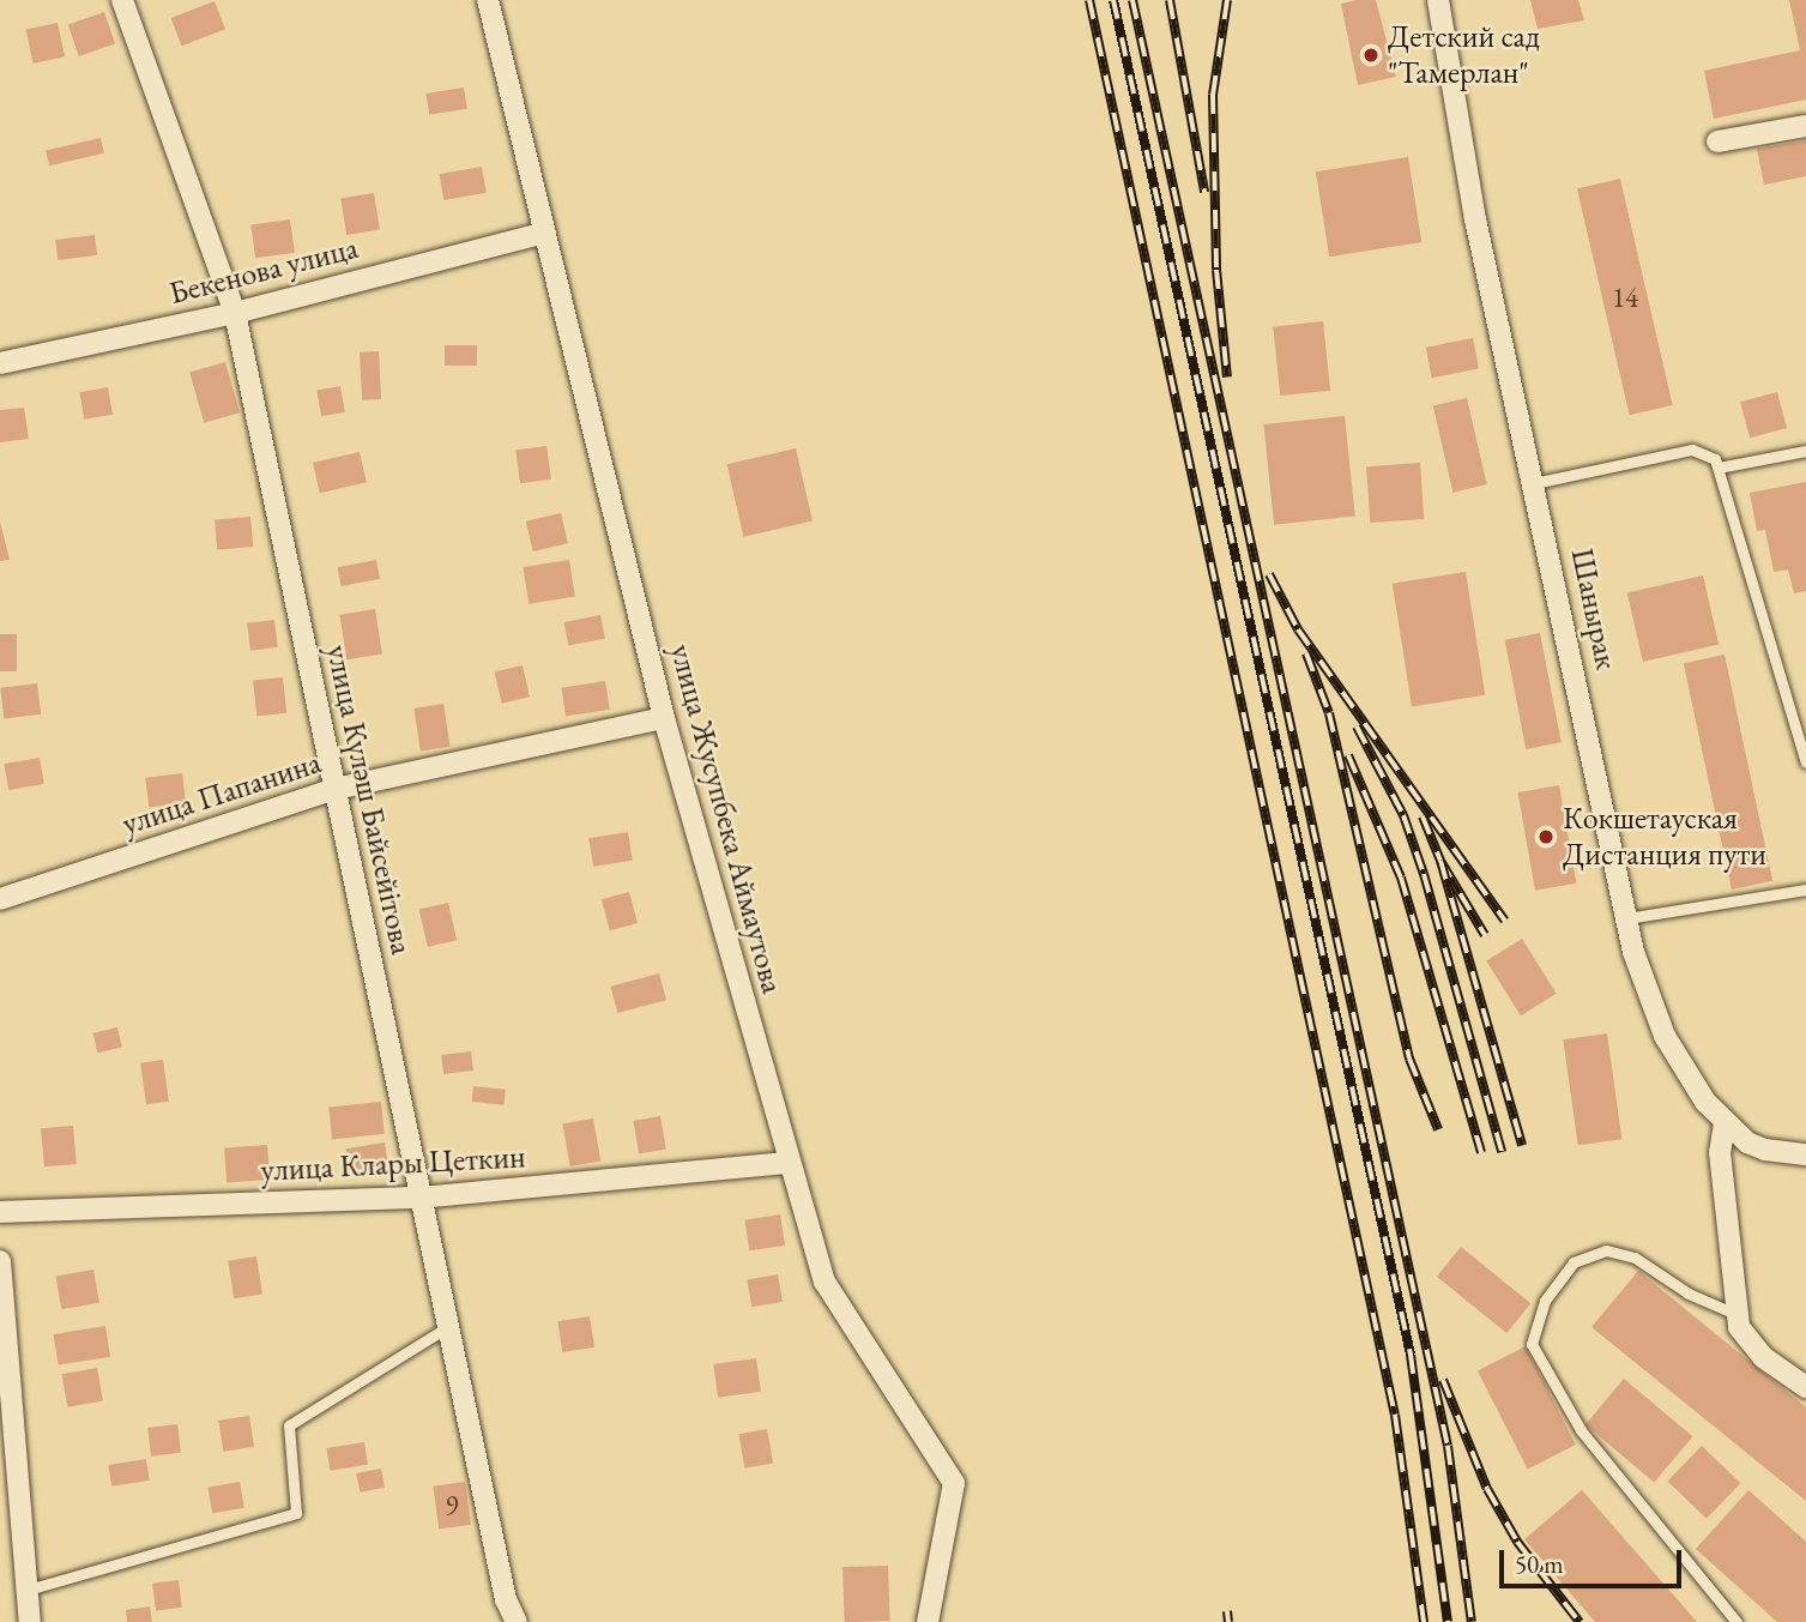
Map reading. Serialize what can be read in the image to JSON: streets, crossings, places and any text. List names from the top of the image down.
{
  "streets": {
    "street": [
      "Бекенова улица",
      "Шанырак",
      "улица Папанина",
      "улица Күләш Байсейітова",
      "улица Жусупбека Аймаутова",
      "улица Клары Цеткин"
    ]
  },
  "crossings": [
    ["Бекенова улица", "улица Күләш Байсейітова"],
    ["Бекенова улица", "улица Жусупбека Аймаутова"],
    ["улица Папанина", "улица Күләш Байсейітова"],
    ["улица Папанина", "улица Жусупбека Аймаутова"],
    ["улица Күләш Байсейітова", "улица Клары Цеткин"],
    ["улица Жусупбека Аймаутова", "улица Клары Цеткин"]
  ],
  "places": ["Детский сад \"Тамерлан\"", "Кокшетауская Дистанция пути"],
  "house_numbers": ["14", "9"],
  "scale_bar": "50 m"
}
